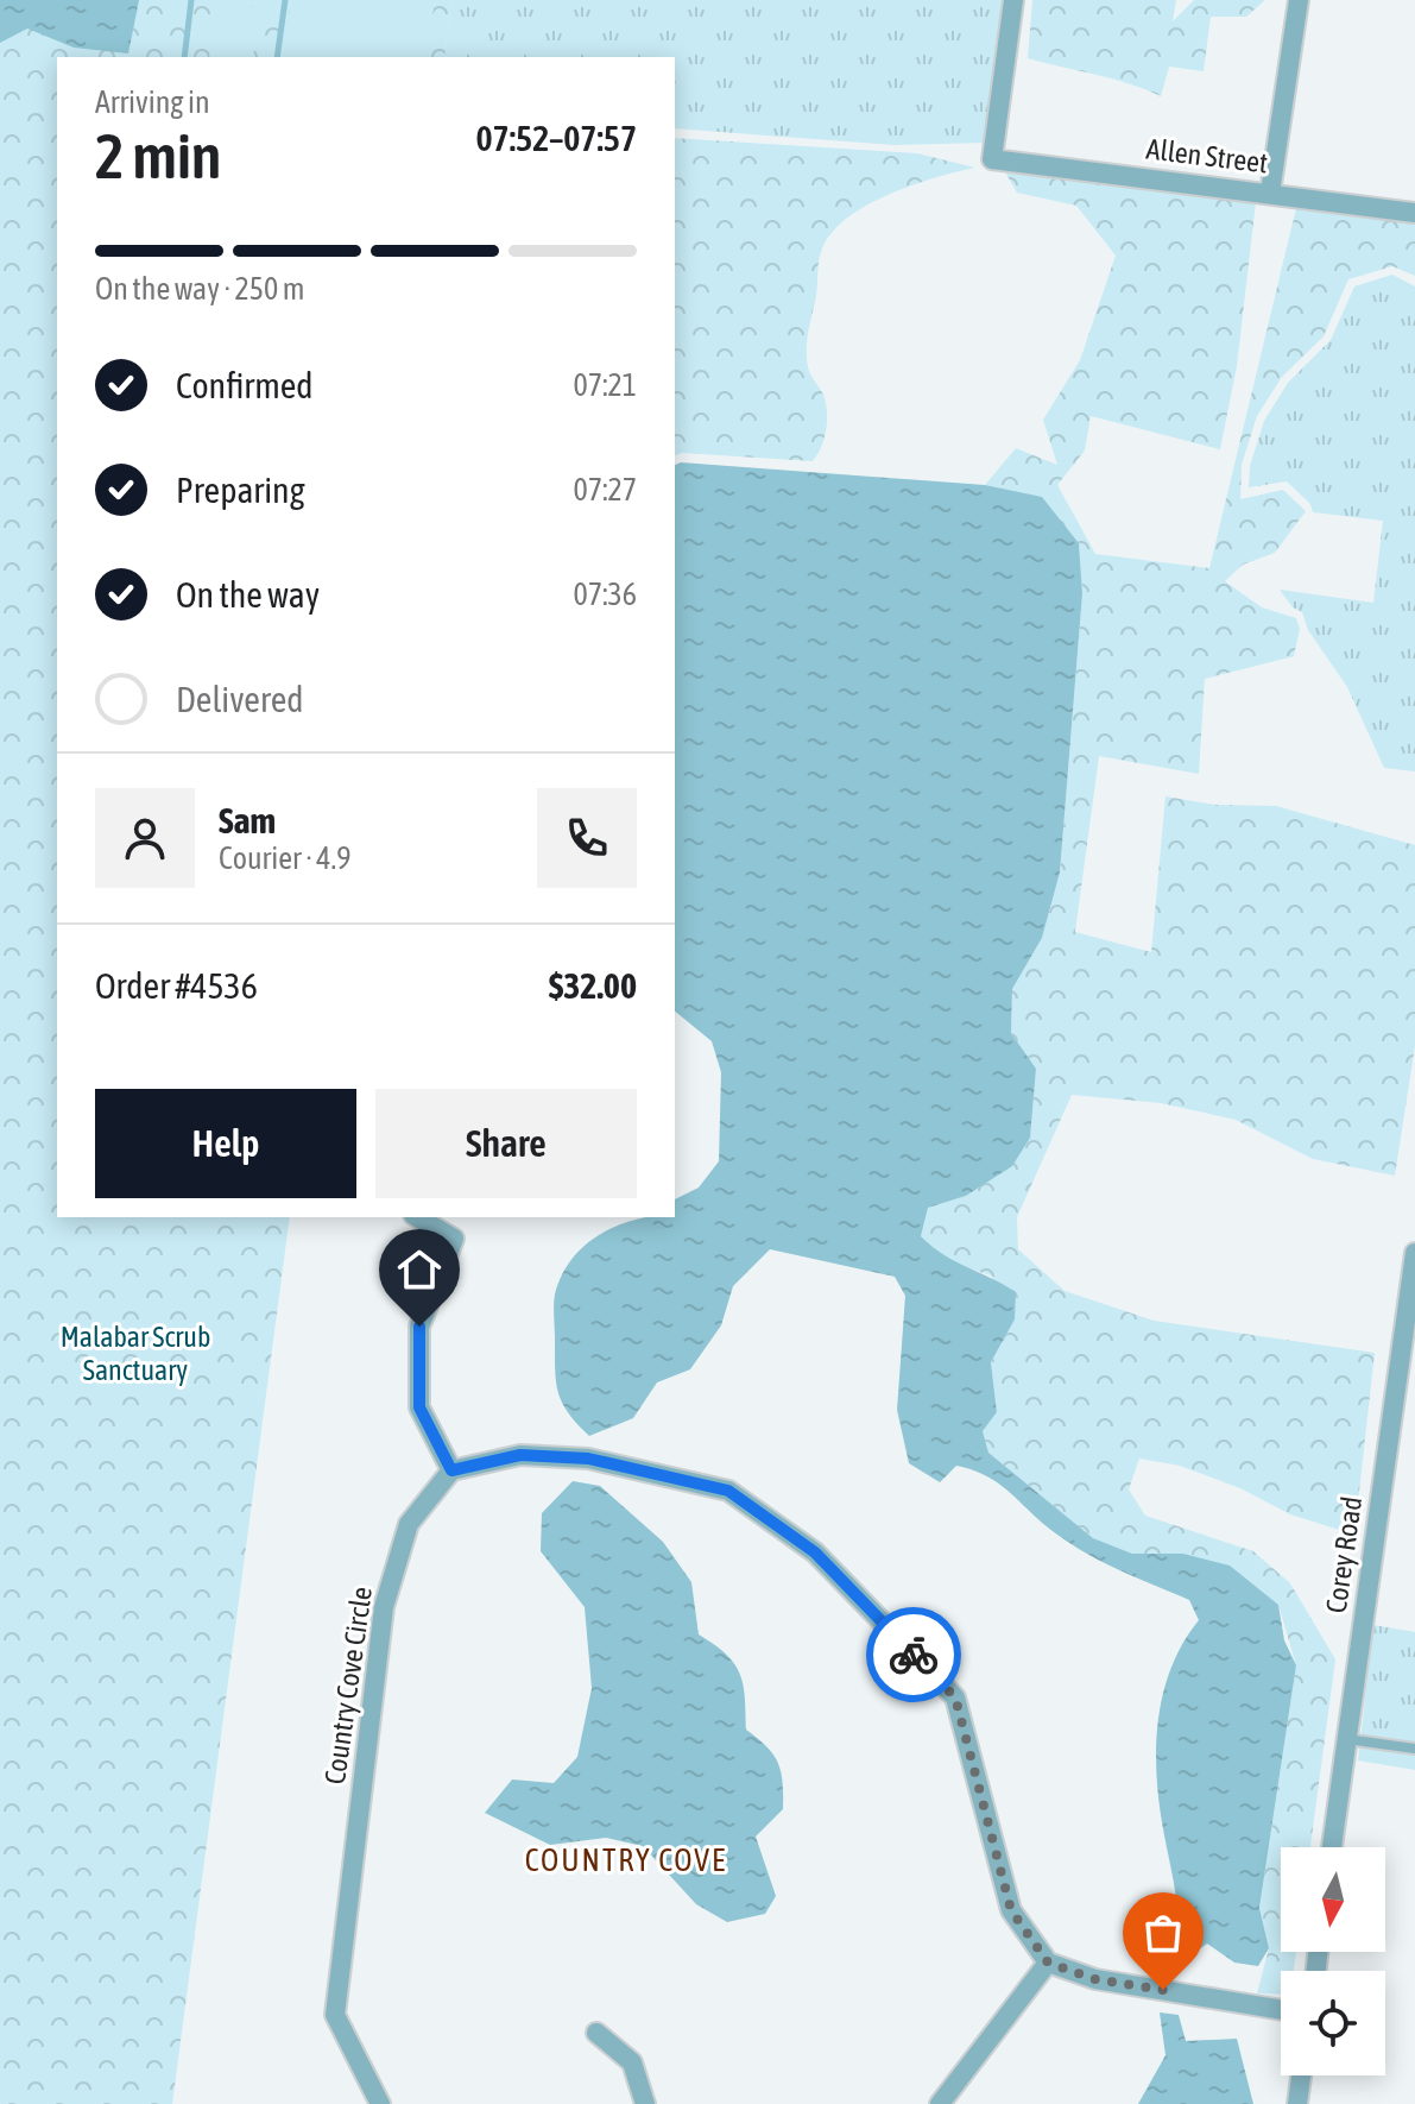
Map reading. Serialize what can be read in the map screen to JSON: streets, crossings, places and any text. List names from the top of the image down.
{
  "streets": {
    "street": ["Allen Street", "Corey Road", "Country Cove Circle"]
  },
  "districts": ["COUNTRY COVE"],
  "parks": ["Malabar Scrub Sanctuary"],
  "north": "bottom",
  "page": {
    "heading": ["2 min", "Arriving in", "07:52–07:57"],
    "panel": [
      "Sam",
      "Courier · 4.9",
      "Order #4536",
      "$32.00"
    ],
    "bar": "On the way · 250 m",
    "list": [
      ["Confirmed", "07:21"],
      ["Preparing", "07:27"],
      ["On the way", "07:36"],
      "Delivered"
    ],
    "buttons": ["Help", "Share"]
  }
}
